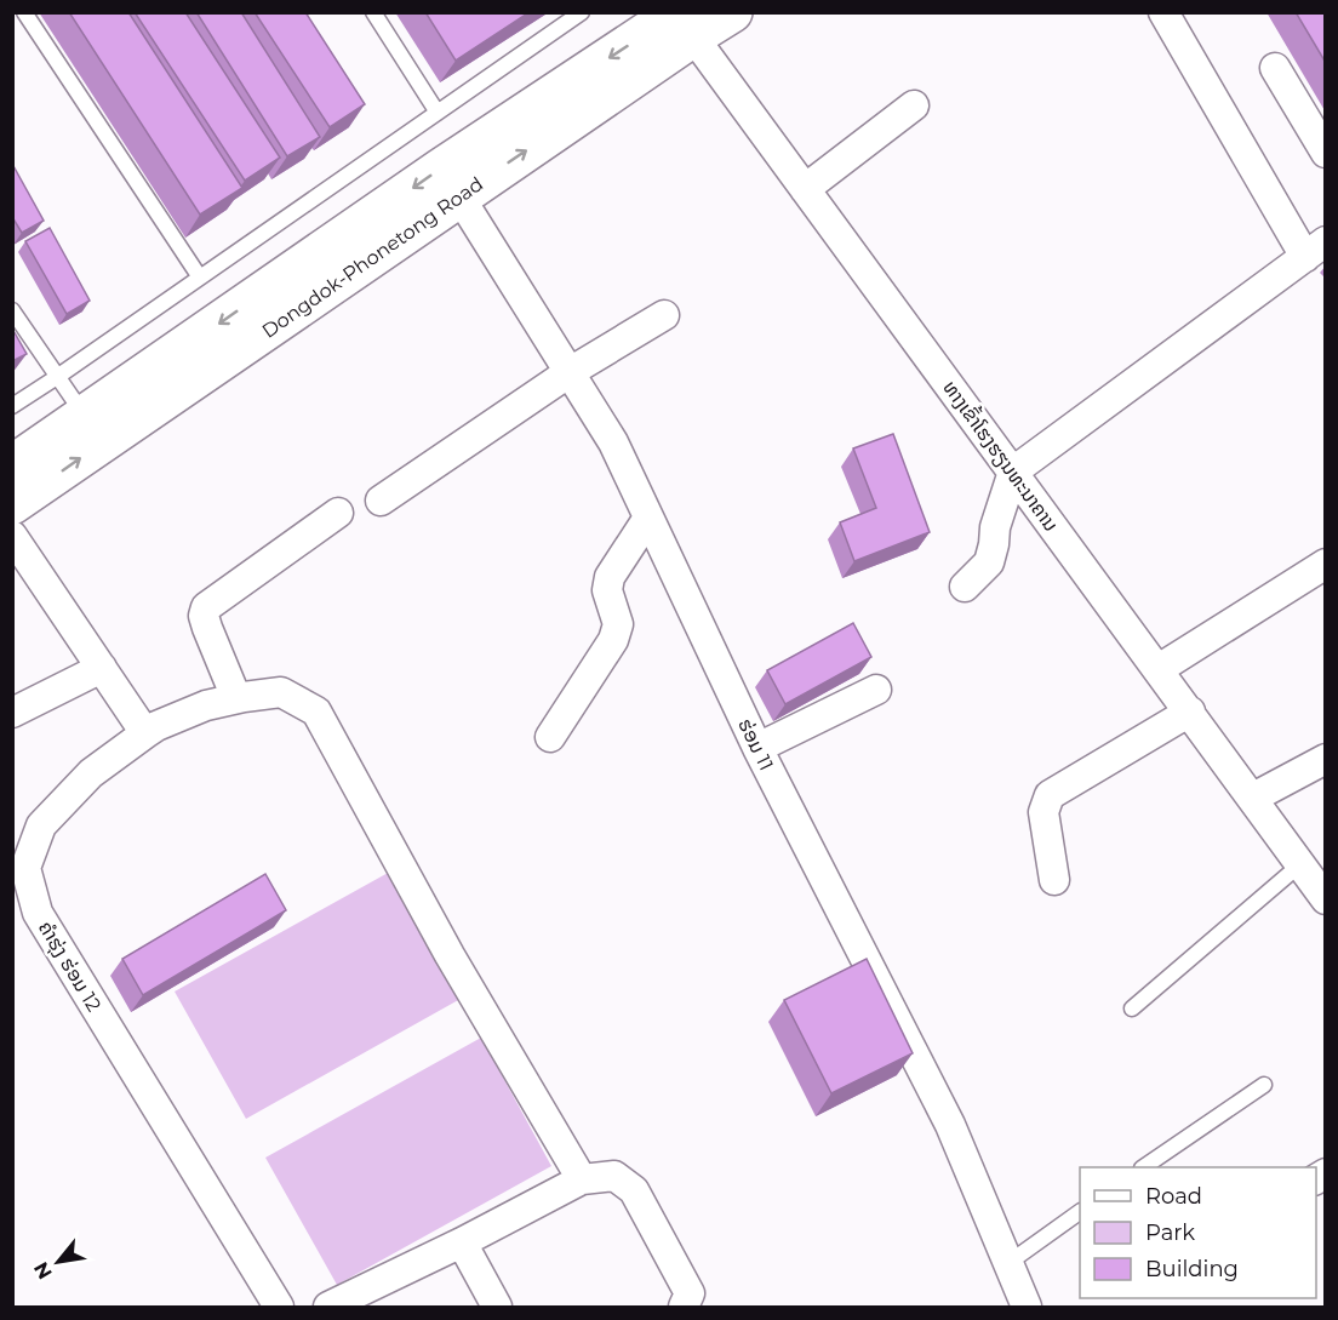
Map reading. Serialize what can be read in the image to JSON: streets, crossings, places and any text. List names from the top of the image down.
{
  "streets": {
    "main road": ["Dongdok-Phonetong Road"],
    "street": ["ທາງເຂົ້າໂຮງຮຽນທະນາຄານ", "ຮ່ອມ 11", "ຄໍາຮຸ່ງ ຮ່ອມ 12"]
  },
  "crossings": [
    ["Dongdok-Phonetong Road", "ທາງເຂົ້າໂຮງຮຽນທະນາຄານ"],
    ["Dongdok-Phonetong Road", "ຮ່ອມ 11"]
  ],
  "legend": ["Road", "Park", "Building"],
  "north": "bottom left"
}
